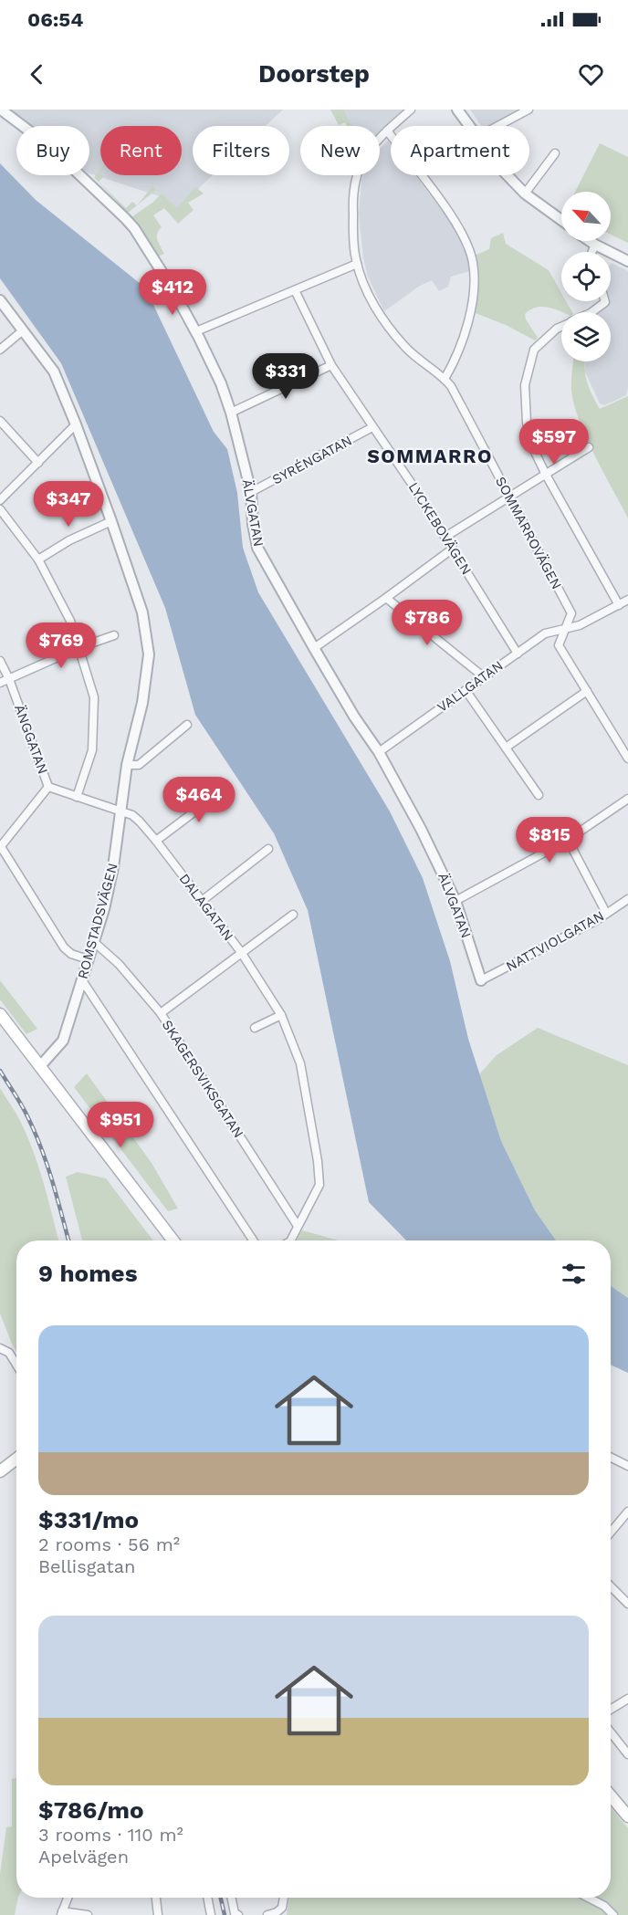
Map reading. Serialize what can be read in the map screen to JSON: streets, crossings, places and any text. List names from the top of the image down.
{
  "streets": {
    "street": [
      "SYRÉNGATAN",
      "ÄLVGATAN",
      "LYCKEBOVÄGEN",
      "SOMMARROVÄGEN",
      "VALLGATAN",
      "ÄNGGATAN",
      "DALAGATAN",
      "ROMSTADSVÄGEN",
      "NATTVIOLGATAN",
      "SKAGERSVIKSGATAN"
    ]
  },
  "crossings": [
    ["SYRÉNGATAN", "ÄLVGATAN"],
    ["SYRÉNGATAN", "LYCKEBOVÄGEN"],
    ["ÄLVGATAN", "VALLGATAN"],
    ["ÄLVGATAN", "NATTVIOLGATAN"],
    ["LYCKEBOVÄGEN", "VALLGATAN"],
    ["SOMMARROVÄGEN", "VALLGATAN"],
    ["ÄNGGATAN", "DALAGATAN"],
    ["DALAGATAN", "ROMSTADSVÄGEN"],
    ["DALAGATAN", "SKAGERSVIKSGATAN"],
    ["ROMSTADSVÄGEN", "SKAGERSVIKSGATAN"]
  ],
  "districts": ["SOMMARRO"],
  "north": "top left",
  "page": {
    "status": "06:54",
    "header": "Doorstep",
    "chip": [
      "Buy",
      "Rent",
      "Filters",
      "New",
      "Apartment"
    ],
    "price": [
      "$412",
      "$331",
      "$597",
      "$347",
      "$786",
      "$769",
      "$464",
      "$815",
      "$951"
    ],
    "heading": "9 homes",
    "list": [
      {
        "name": "$331/mo",
        "note": "2 rooms · 56 m² · Bellisgatan"
      },
      {
        "name": "$786/mo",
        "note": "3 rooms · 110 m² · Apelvägen"
      }
    ]
  }
}
